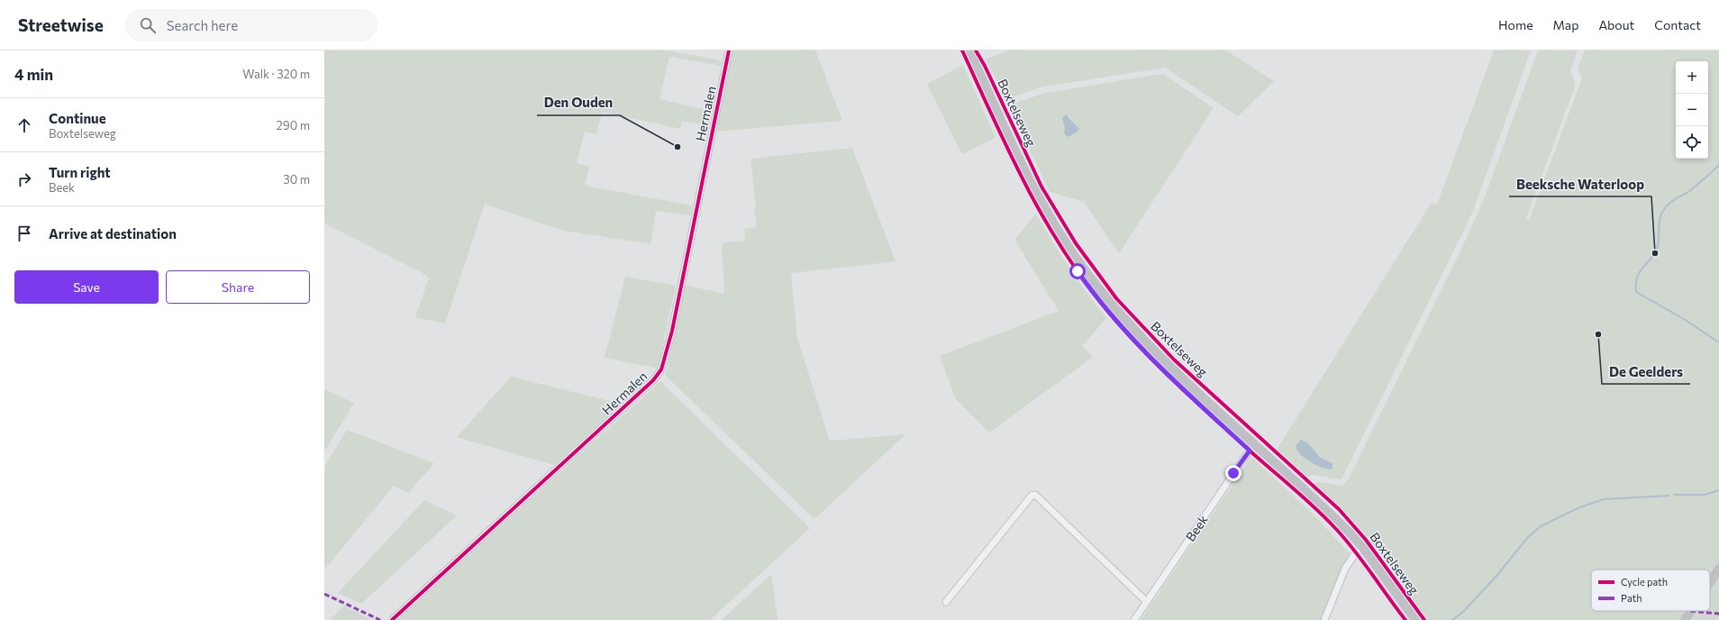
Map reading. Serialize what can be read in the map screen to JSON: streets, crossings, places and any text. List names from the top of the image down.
{
  "streets": {
    "main road": ["Boxtelseweg"],
    "street": ["Hermalen", "Beek"]
  },
  "crossings": [
    ["Boxtelseweg", "Beek"]
  ],
  "places": ["Den Ouden", "Beeksche Waterloop", "De Geelders"],
  "legend": ["Cycle path", "Path"],
  "page": {
    "header": "Streetwise",
    "search": "Search here",
    "nav": [
      "Home",
      "Map",
      "About",
      "Contact"
    ],
    "heading": ["4 min", "Walk · 320 m"],
    "map_buttons": ["+", "−"],
    "list": [
      ["Continue", "Boxtelseweg", "290 m"],
      ["Turn right", "Beek", "30 m"],
      "Arrive at destination"
    ],
    "buttons": ["Save", "Share"]
  }
}
